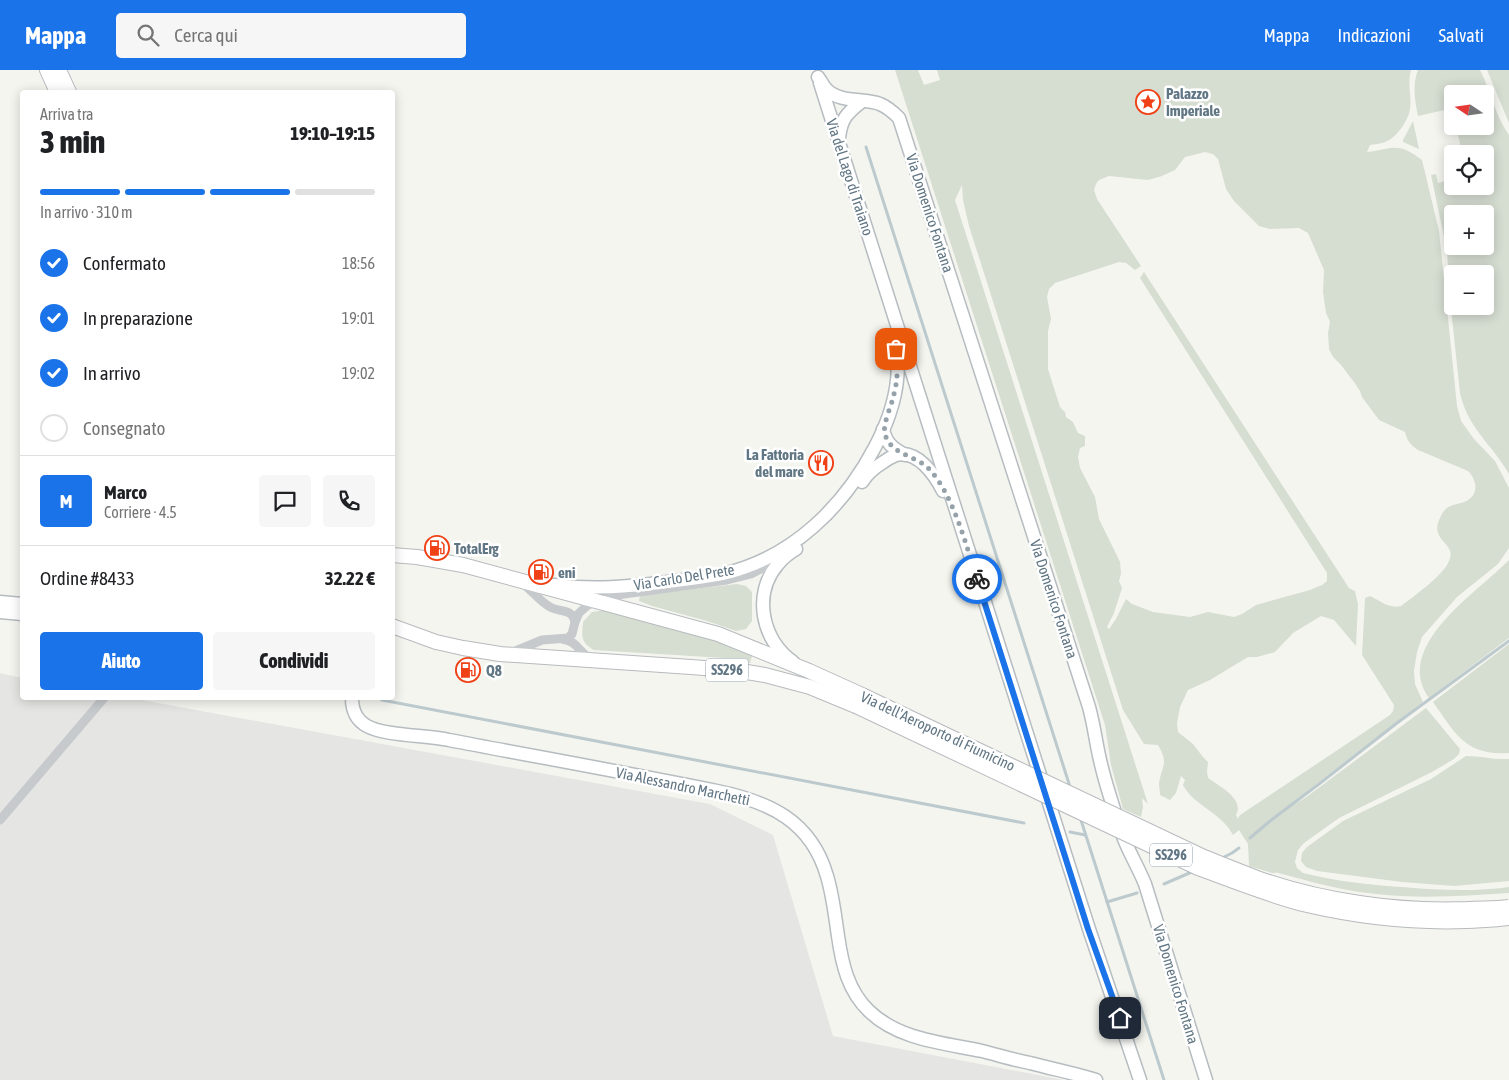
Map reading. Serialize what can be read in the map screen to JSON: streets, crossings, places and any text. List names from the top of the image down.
{
  "streets": {
    "main road": ["SS296", "Via dell'Aeroporto di Fiumicino"],
    "street": [
      "Via del Lago di Traiano",
      "Via Domenico Fontana",
      "Via Carlo Del Prete",
      "Via Alessandro Marchetti"
    ]
  },
  "crossings": [
    ["Via del Lago di Traiano", "Via Carlo Del Prete"],
    ["Via Carlo Del Prete", "Via dell'Aeroporto di Fiumicino"]
  ],
  "places": {
    "place": ["Palazzo Imperiale"],
    "restaurant": ["La Fattoria del mare"],
    "fuel station": ["TotalErg", "eni", "Q8"]
  },
  "north": "left",
  "page": {
    "header": "Mappa",
    "search": "Cerca qui",
    "nav": ["Mappa", "Indicazioni", "Salvati"],
    "map_buttons": ["+", "−"],
    "heading": ["3 min", "Arriva tra", "19:10–19:15"],
    "panel": [
      "Marco",
      "Corriere · 4.5",
      "Ordine #8433",
      "32.22 €"
    ],
    "bar": "In arrivo · 310 m",
    "list": [
      ["Confermato", "18:56"],
      ["In preparazione", "19:01"],
      ["In arrivo", "19:02"],
      "Consegnato"
    ],
    "round": "M",
    "buttons": ["Aiuto", "Condividi"]
  }
}
